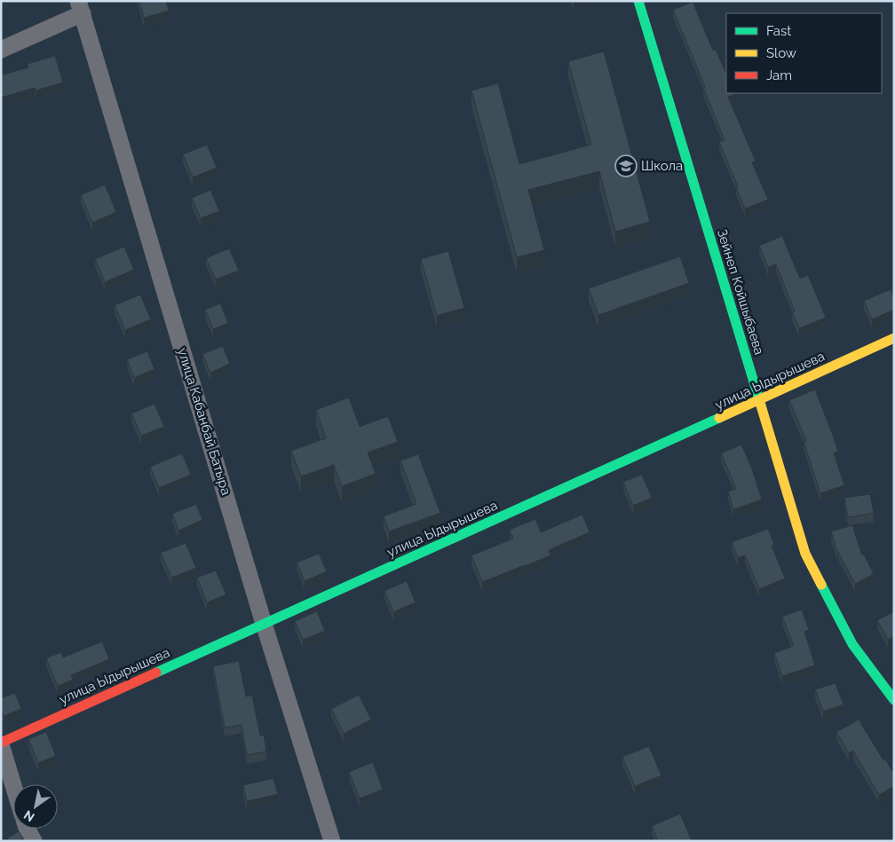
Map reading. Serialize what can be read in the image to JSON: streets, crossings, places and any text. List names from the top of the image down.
{
  "streets": {
    "street": ["Зейнеп Койшыбаева", "улица Ыдырышева", "улица Кабанбай Батыра"]
  },
  "crossings": [
    ["Зейнеп Койшыбаева", "улица Ыдырышева"],
    ["улица Ыдырышева", "улица Кабанбай Батыра"]
  ],
  "places": {
    "school or university": ["Школа"]
  },
  "legend": ["Fast", "Slow", "Jam"],
  "north": "bottom left"
}
